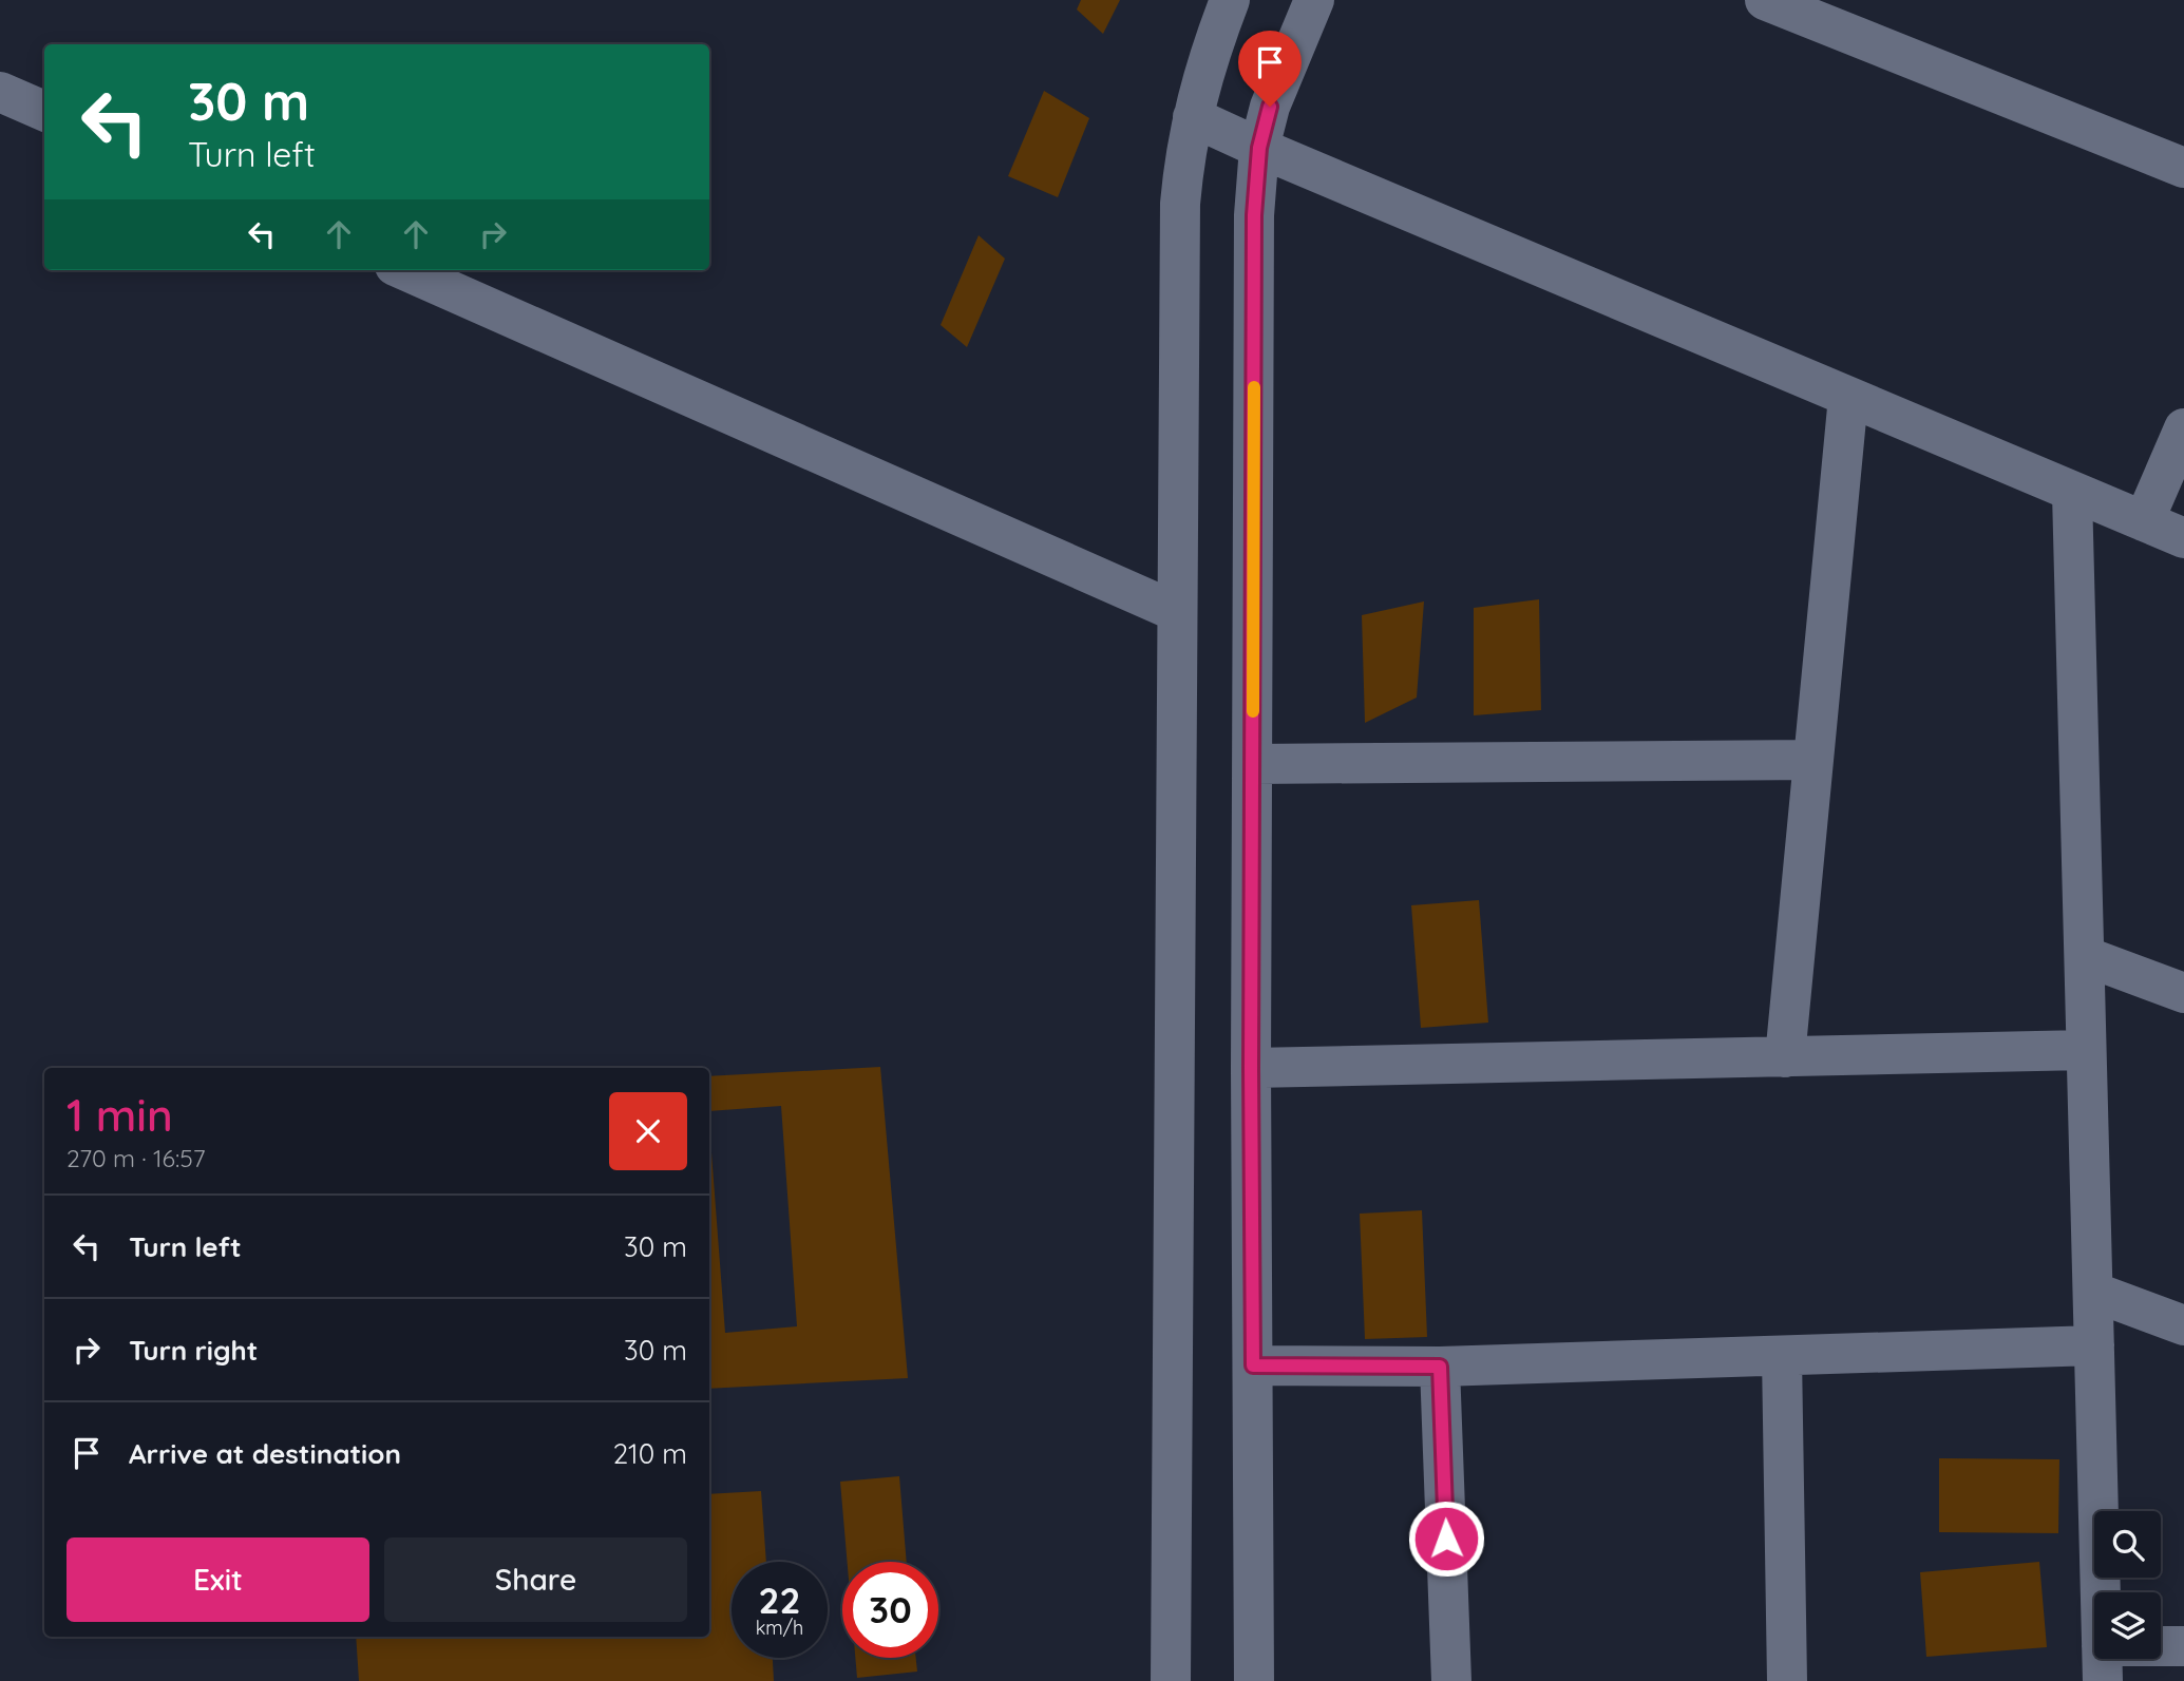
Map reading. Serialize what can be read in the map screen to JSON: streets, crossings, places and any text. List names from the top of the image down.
{
  "page": {
    "turn": ["30 m", "Turn left"],
    "heading": ["1 min", "270 m · 16:57"],
    "list": [
      {
        "name": "Turn left",
        "value": "30 m"
      },
      {
        "name": "Turn right",
        "value": "30 m"
      },
      {
        "name": "Arrive at destination",
        "value": "210 m"
      }
    ],
    "buttons": ["Exit", "Share"],
    "speed": "22 km/h",
    "limit": "30"
  }
}
